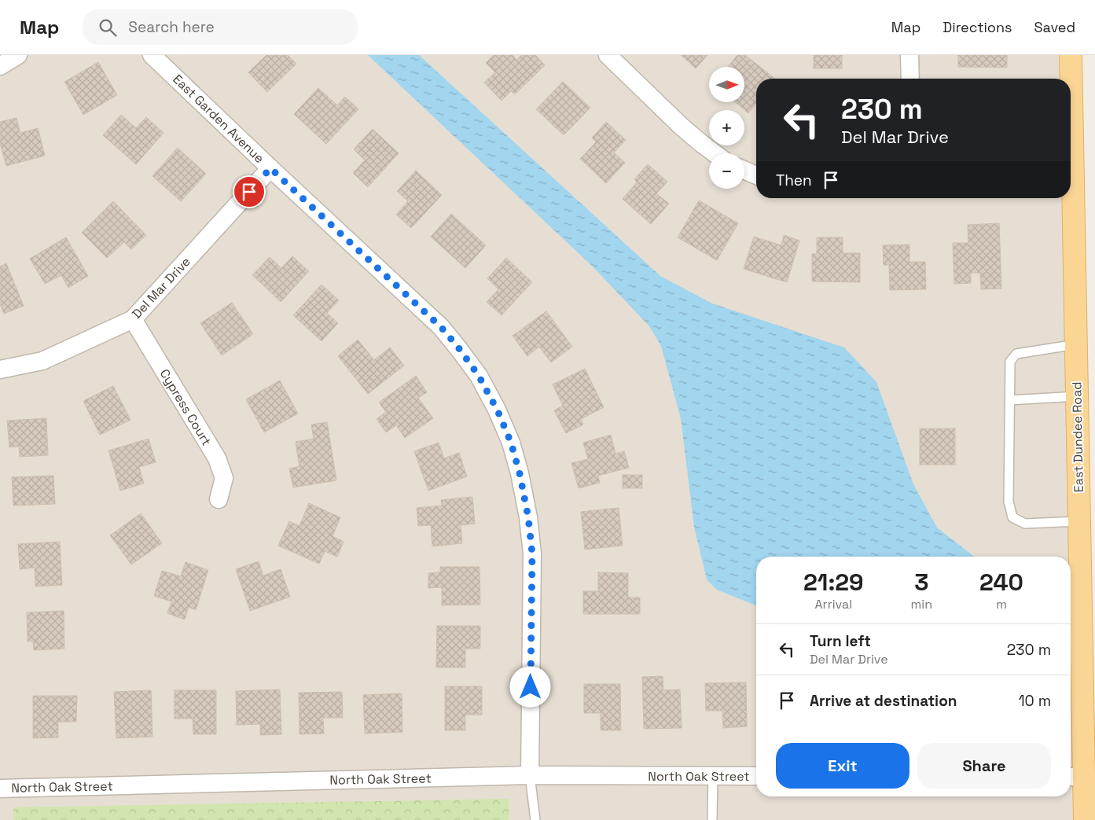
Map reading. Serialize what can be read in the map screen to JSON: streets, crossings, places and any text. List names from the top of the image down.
{
  "streets": {
    "main road": ["East Dundee Road"],
    "street": [
      "East Garden Avenue",
      "Del Mar Drive",
      "Cypress Court",
      "North Oak Street"
    ]
  },
  "crossings": [
    ["East Garden Avenue", "Del Mar Drive"],
    ["East Garden Avenue", "North Oak Street"],
    ["Del Mar Drive", "Cypress Court"]
  ],
  "north": "right",
  "page": {
    "header": "Map",
    "search": "Search here",
    "nav": ["Map", "Directions", "Saved"],
    "map_buttons": ["+", "−"],
    "turn": ["230 m", "Del Mar Drive"],
    "then": "Then",
    "eta": [
      "21:29",
      "Arrival",
      "3",
      "min",
      "240",
      "m"
    ],
    "list": [
      {
        "name": "Turn left",
        "note": "Del Mar Drive",
        "value": "230 m"
      },
      {
        "name": "Arrive at destination",
        "value": "10 m"
      }
    ],
    "buttons": ["Exit", "Share"]
  }
}
